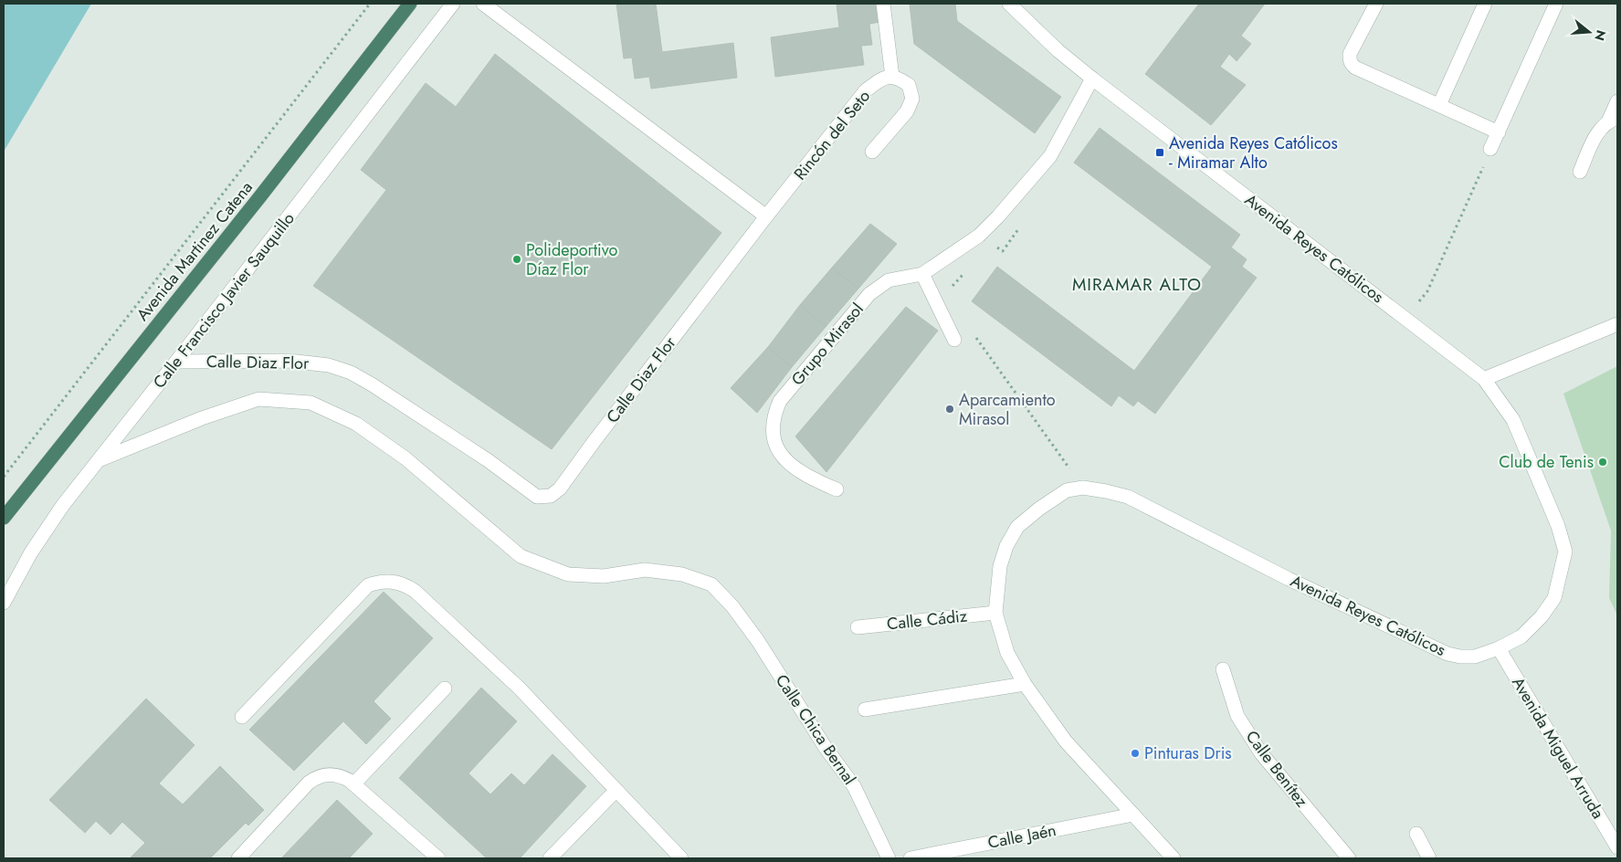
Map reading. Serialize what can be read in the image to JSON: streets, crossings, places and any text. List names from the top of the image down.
{
  "streets": {
    "highway": ["Avenida Martinez Catena"],
    "street": [
      "Rincón del Seto",
      "Avenida Reyes Católicos",
      "Calle Francisco Javier Sauquillo",
      "Grupo Mirasol",
      "Calle Diaz Flor",
      "Calle Cádiz",
      "Calle Chica Bernal",
      "Avenida Miguel Arruda",
      "Calle Benítez",
      "Calle Jaén"
    ]
  },
  "crossings": [
    ["Rincón del Seto", "Calle Diaz Flor"],
    ["Avenida Reyes Católicos", "Calle Cádiz"],
    ["Avenida Reyes Católicos", "Avenida Miguel Arruda"],
    ["Avenida Reyes Católicos", "Calle Jaén"],
    ["Calle Francisco Javier Sauquillo", "Calle Diaz Flor"],
    ["Calle Francisco Javier Sauquillo", "Calle Chica Bernal"]
  ],
  "districts": ["MIRAMAR ALTO"],
  "places": {
    "transit": ["Avenida Reyes Católicos - Miramar Alto"],
    "other": [
      "Polideportivo Díaz Flor",
      "Aparcamiento Mirasol",
      "Club de Tenis",
      "Pinturas Dris"
    ]
  },
  "north": "right"
}
